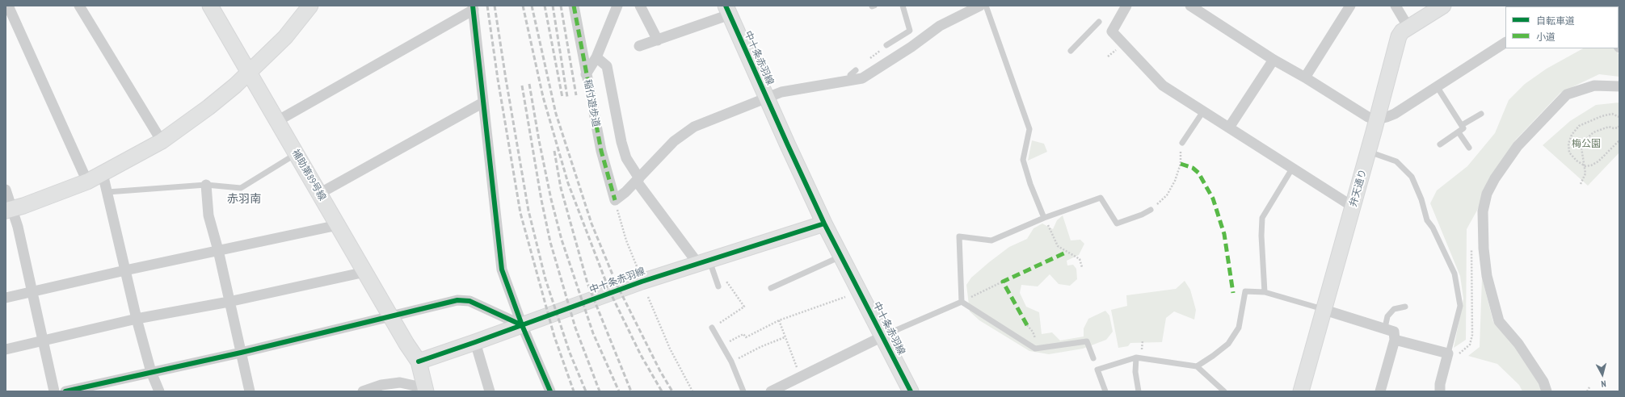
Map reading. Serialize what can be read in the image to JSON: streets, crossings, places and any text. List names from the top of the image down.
{
  "streets": {
    "street": [
      "中十条赤羽線",
      "稲付遊歩道",
      "補助第89号線",
      "弁天通り"
    ]
  },
  "crossings": [
    ["中十条赤羽線", "補助第89号線"]
  ],
  "districts": ["赤羽南"],
  "parks": ["梅公園"],
  "legend": ["自転車道", "小道"],
  "north": "bottom"
}
